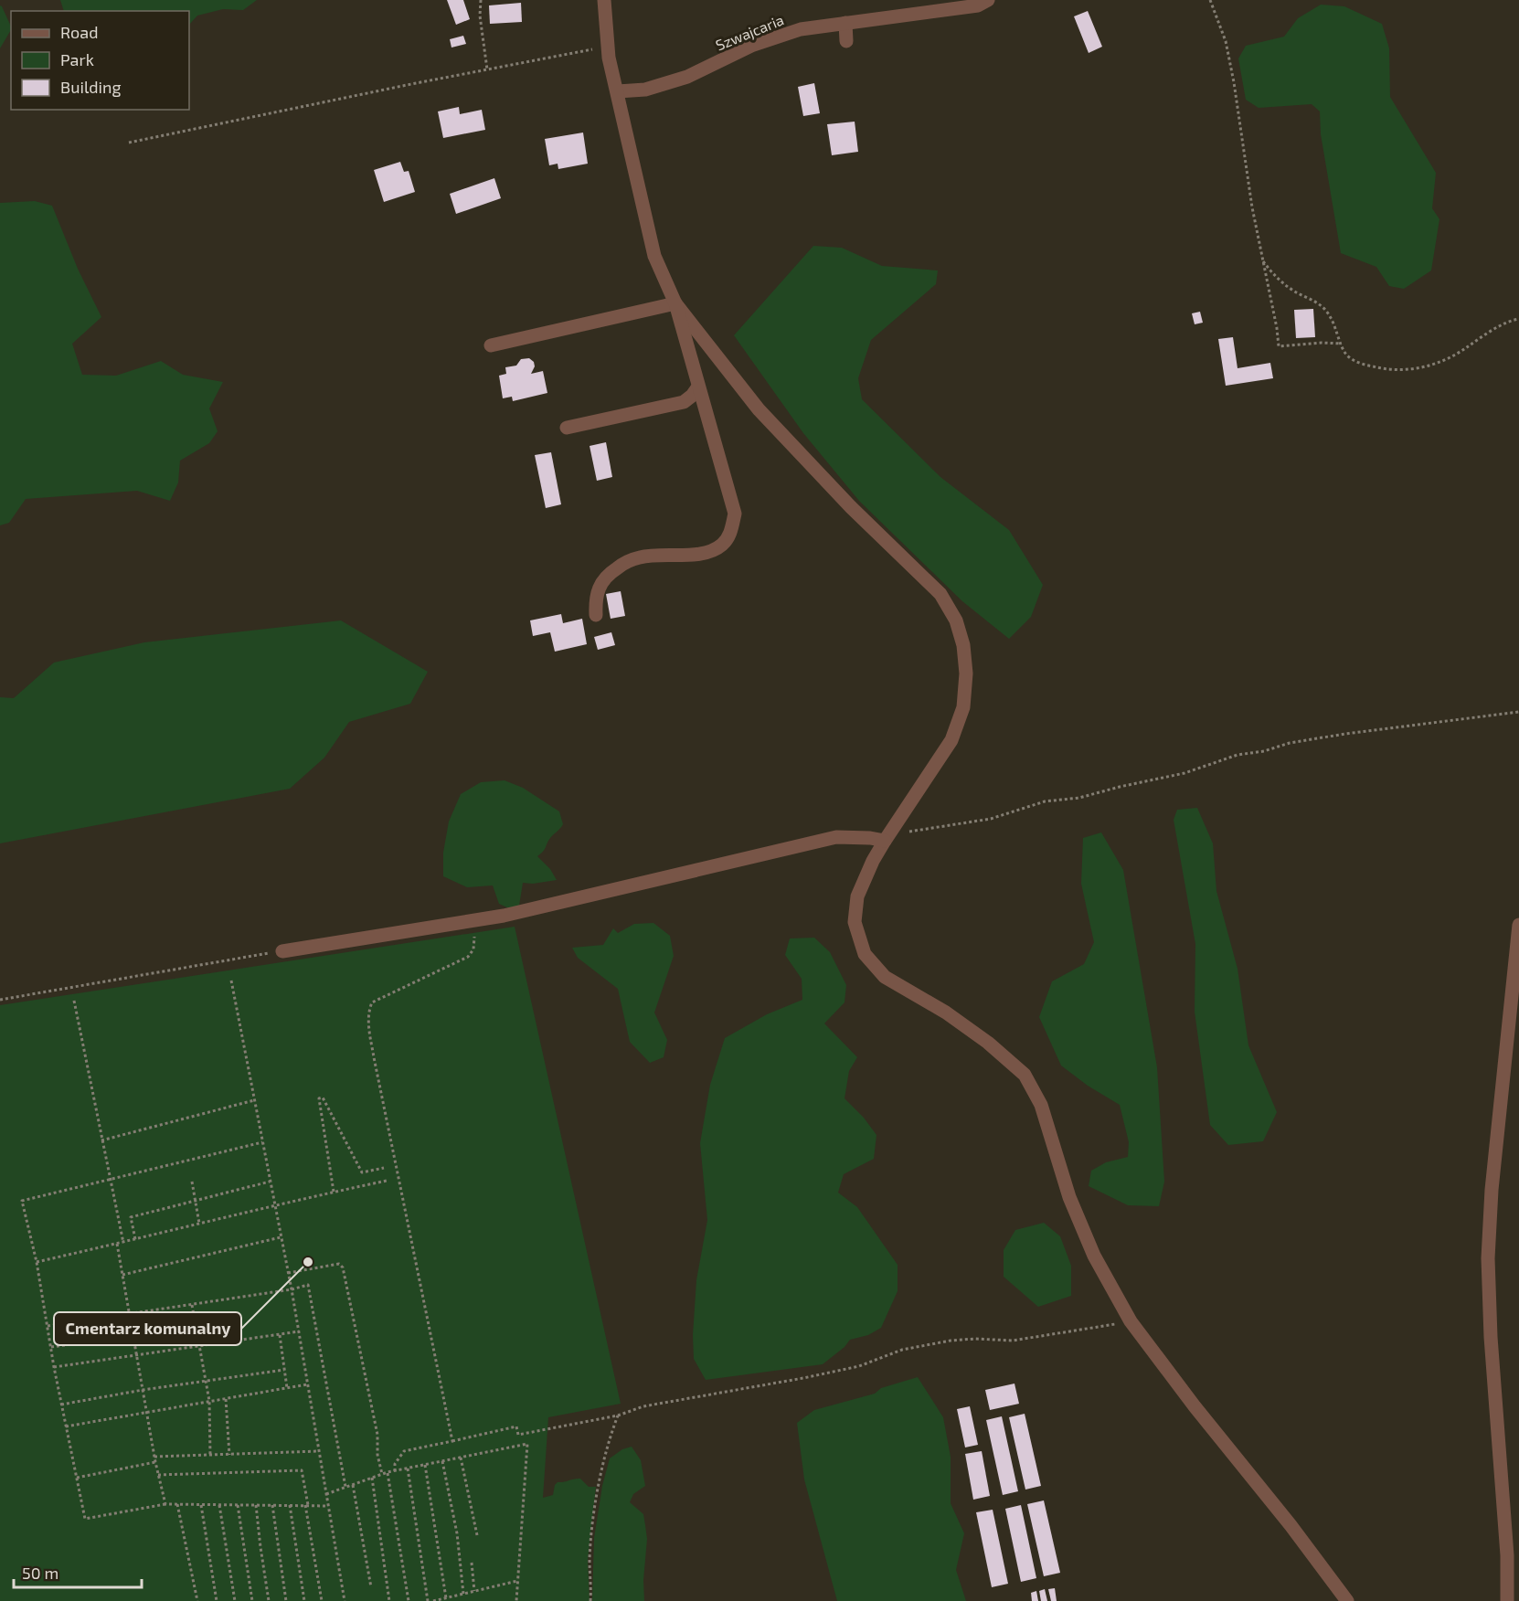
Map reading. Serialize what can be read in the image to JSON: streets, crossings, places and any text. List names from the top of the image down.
{
  "streets": {
    "street": ["Szwajcaria"]
  },
  "places": ["Cmentarz komunalny"],
  "legend": ["Road", "Park", "Building"],
  "scale_bar": "50 m"
}
